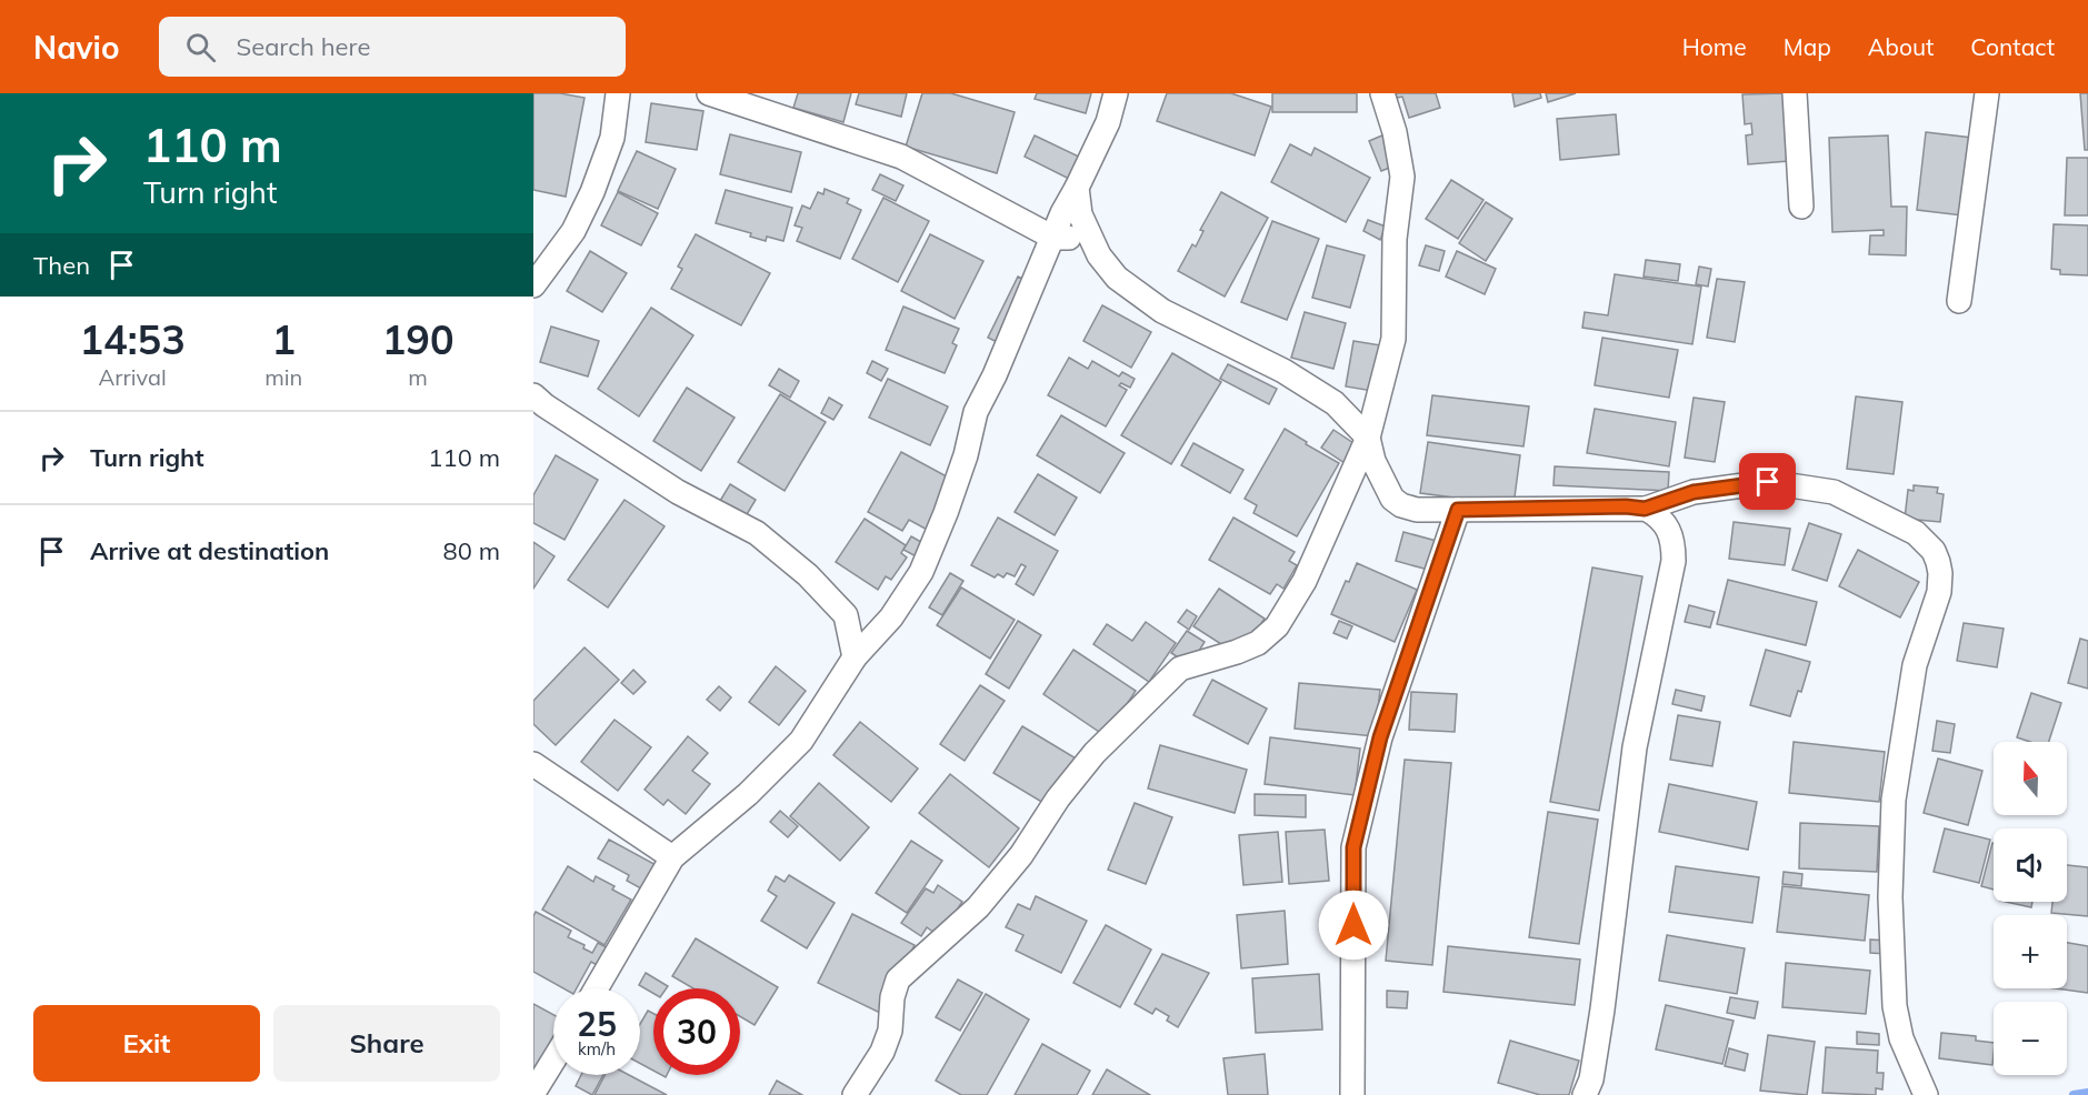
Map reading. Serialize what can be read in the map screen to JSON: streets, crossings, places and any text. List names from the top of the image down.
{
  "north": "top",
  "page": {
    "header": "Navio",
    "search": "Search here",
    "nav": [
      "Home",
      "Map",
      "About",
      "Contact"
    ],
    "turn": ["110 m", "Turn right"],
    "then": "Then",
    "eta": [
      "14:53",
      "Arrival",
      "1",
      "min",
      "190",
      "m"
    ],
    "list": [
      {
        "name": "Turn right",
        "value": "110 m"
      },
      {
        "name": "Arrive at destination",
        "value": "80 m"
      }
    ],
    "map_buttons": ["+", "−"],
    "speed": "25 km/h",
    "limit": "30",
    "buttons": ["Exit", "Share"]
  }
}
